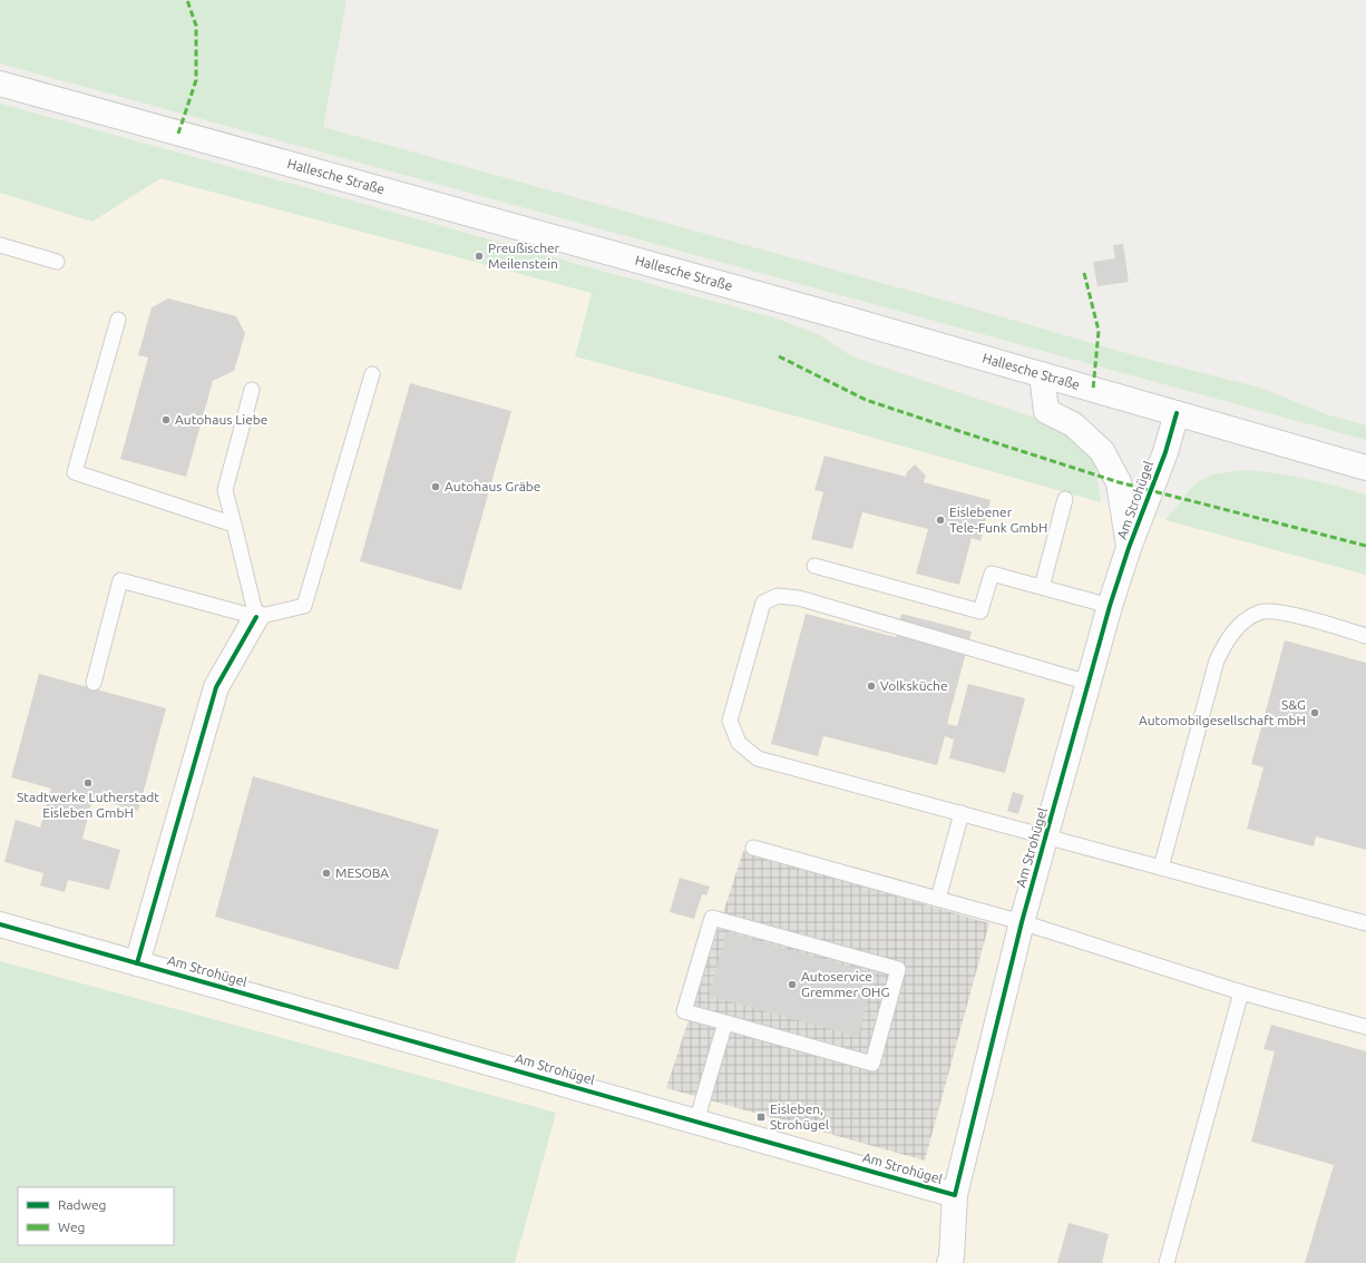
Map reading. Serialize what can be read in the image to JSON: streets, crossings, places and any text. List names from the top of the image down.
{
  "streets": {
    "street": ["Hallesche Straße", "Am Strohügel"]
  },
  "crossings": [
    ["Hallesche Straße", "Am Strohügel"]
  ],
  "places": {
    "other": [
      "Preußischer Meilenstein",
      "Autohaus Liebe",
      "Autohaus Gräbe",
      "Eislebener Tele-Funk GmbH",
      "Volksküche",
      "S&G Automobilgesellschaft mbH",
      "Stadtwerke Lutherstadt Eisleben GmbH",
      "MESOBA",
      "Autoservice Gremmer OHG"
    ],
    "transit": ["Eisleben, Strohügel"]
  },
  "legend": ["Radweg", "Weg"]
}
